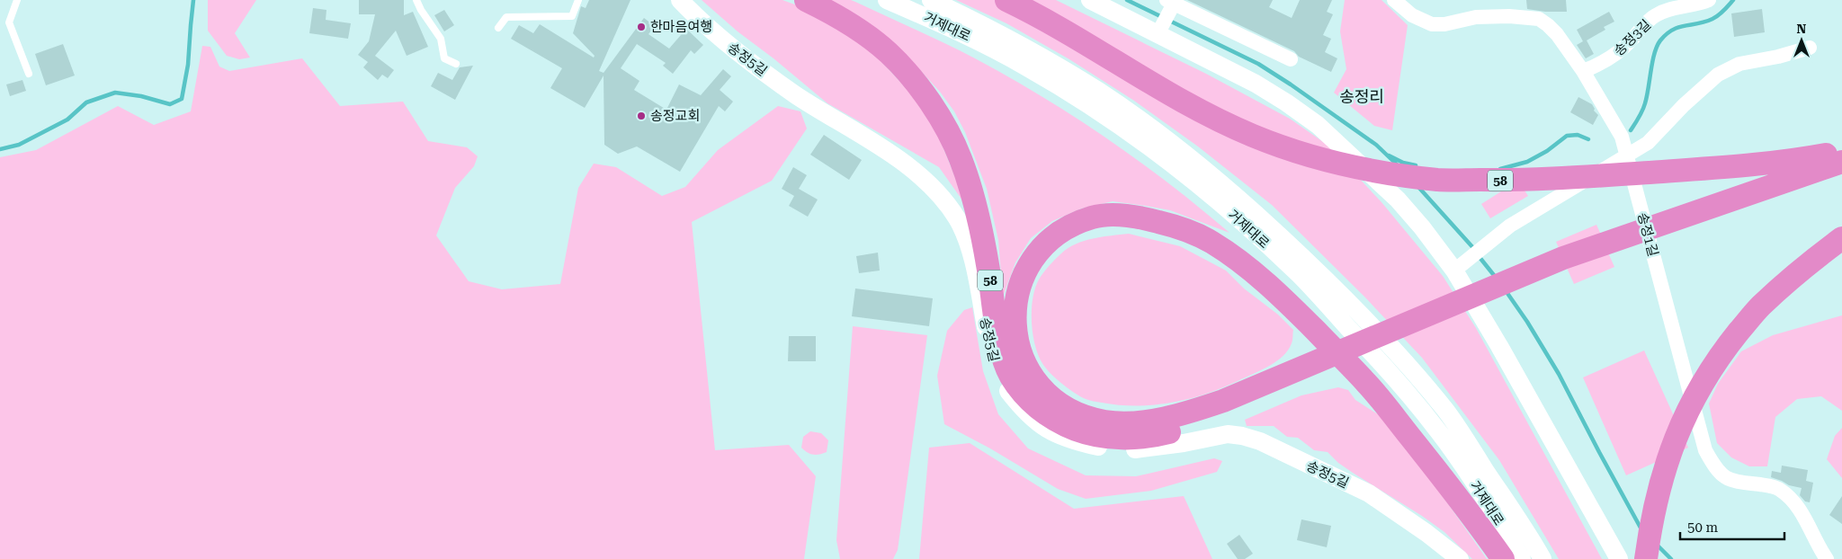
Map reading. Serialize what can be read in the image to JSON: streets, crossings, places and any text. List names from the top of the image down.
{
  "streets": {
    "highway": ["58"],
    "street": [
      "거제대로",
      "송정3길",
      "송정5길",
      "송정1길"
    ]
  },
  "crossings": [
    ["송정3길", "송정1길"]
  ],
  "districts": ["송정리"],
  "places": ["한마음여행", "송정교회"],
  "scale_bar": "50 m",
  "north": "top"
}
